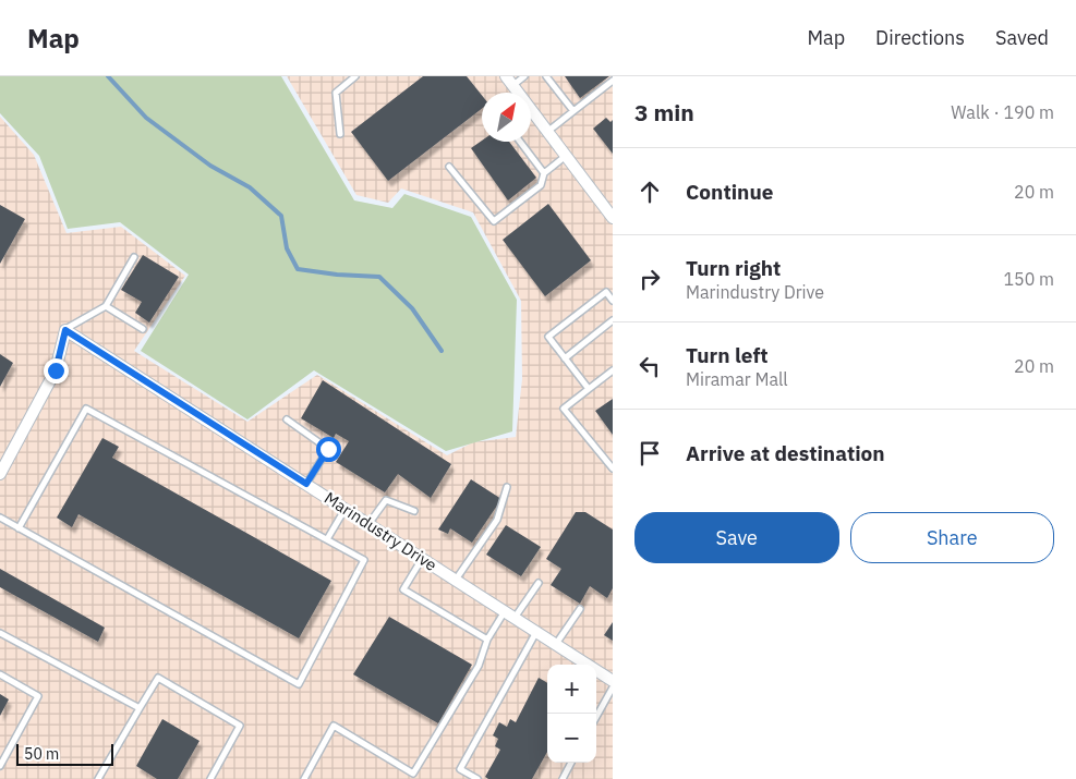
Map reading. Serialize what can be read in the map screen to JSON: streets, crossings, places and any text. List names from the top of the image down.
{
  "streets": {
    "street": ["Marindustry Drive"]
  },
  "scale_bar": "50 m",
  "north": "top right",
  "page": {
    "header": "Map",
    "nav": ["Map", "Directions", "Saved"],
    "heading": ["3 min", "Walk · 190 m"],
    "list": [
      ["Continue", "20 m"],
      ["Turn right", "Marindustry Drive", "150 m"],
      ["Turn left", "Miramar Mall", "20 m"],
      "Arrive at destination"
    ],
    "buttons": ["Save", "Share"],
    "map_buttons": ["+", "−"],
    "scale": "50 m"
  }
}
